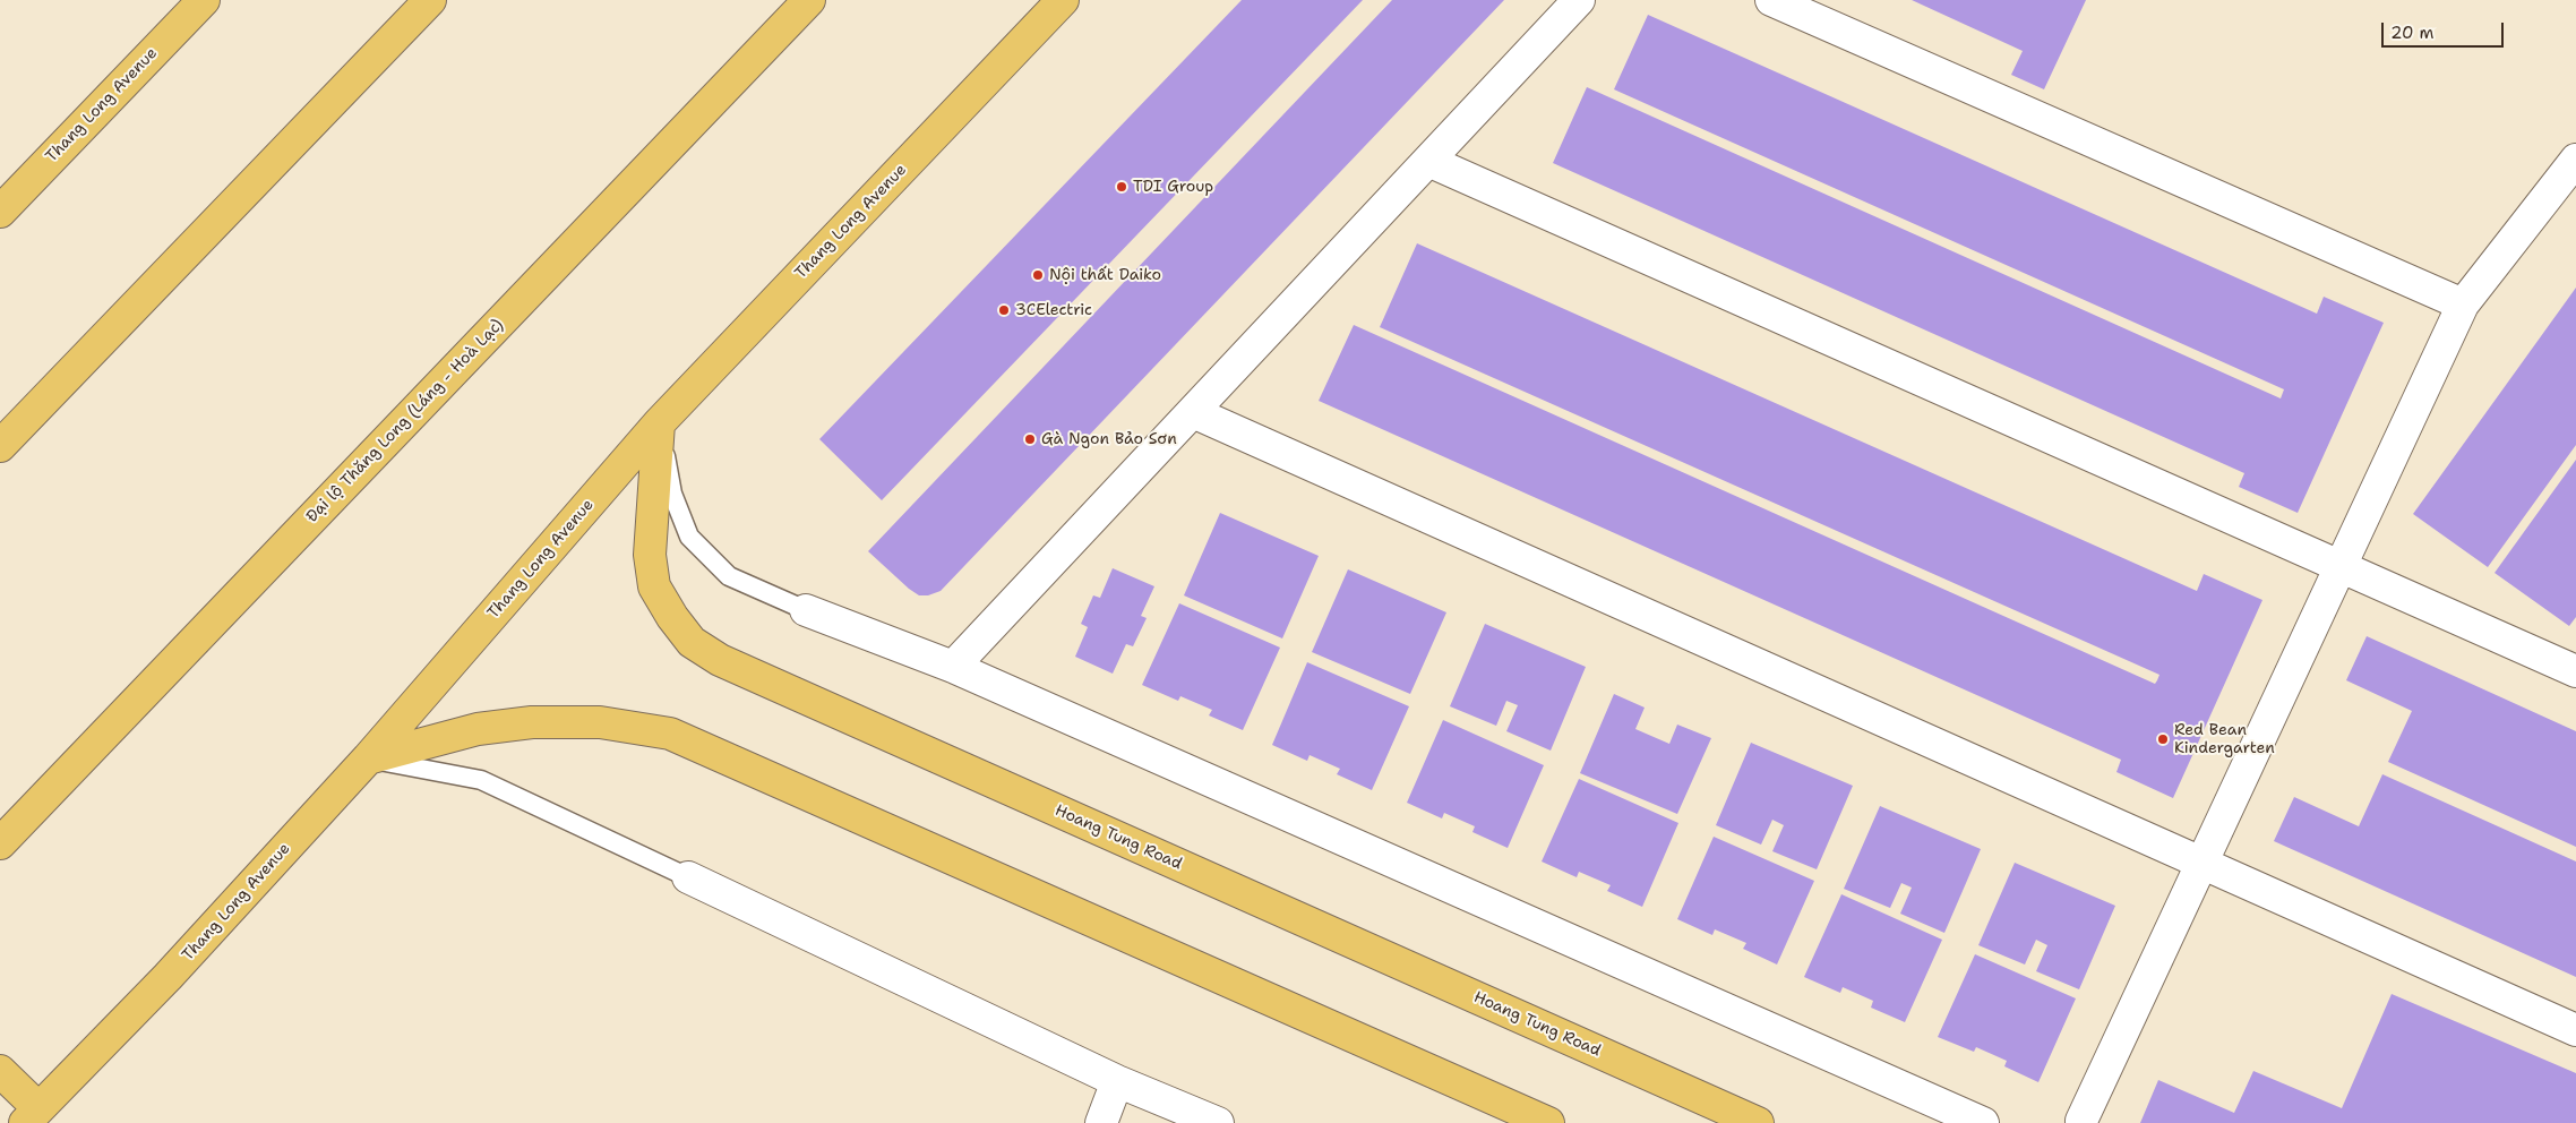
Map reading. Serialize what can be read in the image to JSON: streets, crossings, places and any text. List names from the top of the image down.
{
  "streets": {
    "main road": ["Thang Long Avenue", "Đại lộ Thăng Long (Láng - Hoà Lạc)", "Hoang Tung Road"]
  },
  "crossings": [
    ["Thang Long Avenue", "Hoang Tung Road"]
  ],
  "places": [
    "TDI Group",
    "Nội thất Daiko",
    "3CElectric",
    "Gà Ngon Bảo Sơn",
    "Red Bean Kindergarten"
  ],
  "scale_bar": "20 m"
}
